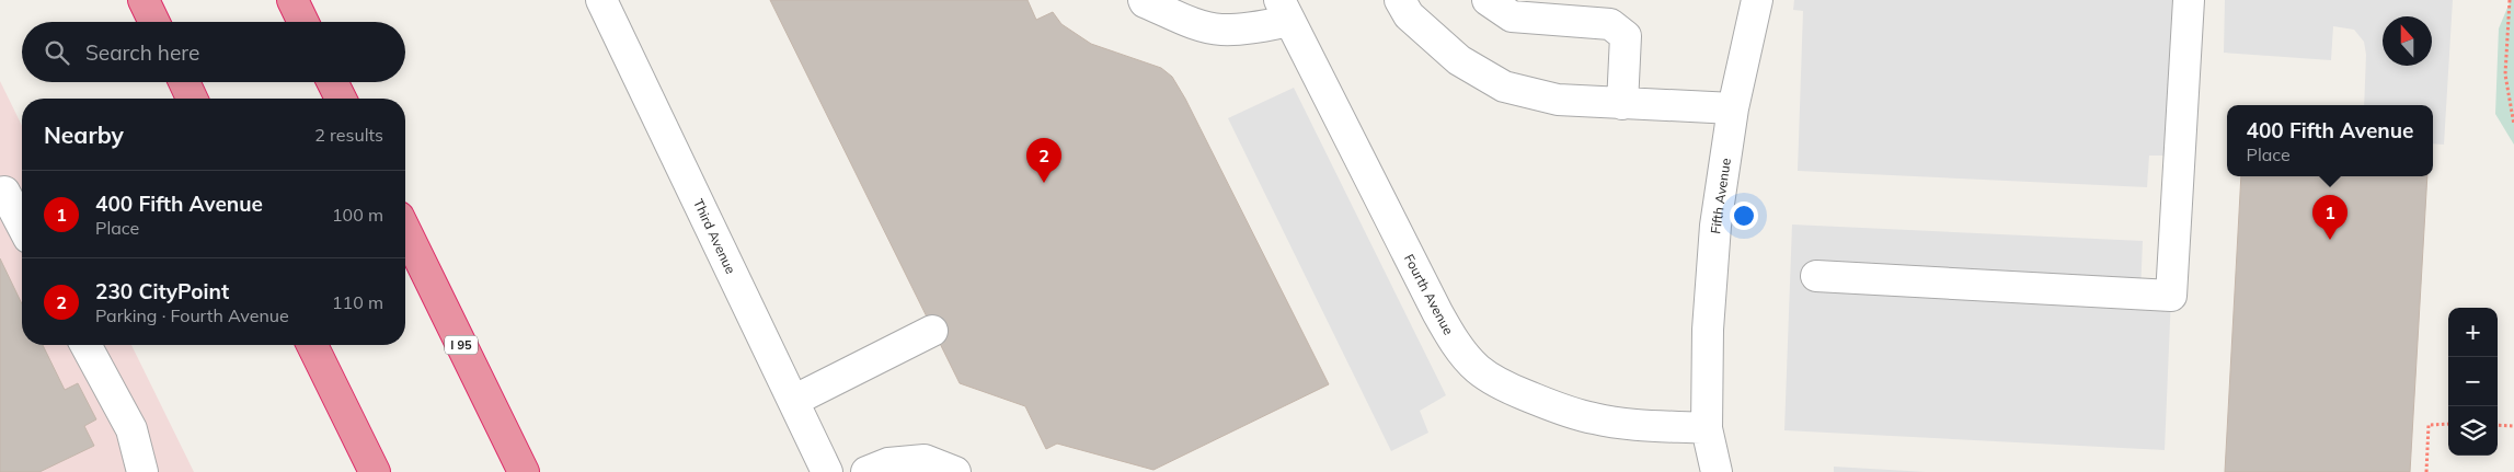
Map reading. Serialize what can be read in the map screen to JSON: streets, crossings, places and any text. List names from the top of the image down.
{
  "streets": {
    "highway": ["I 95"],
    "street": ["Fifth Avenue", "Third Avenue", "Fourth Avenue"]
  },
  "crossings": [
    ["Fifth Avenue", "Fourth Avenue"]
  ],
  "north": "top",
  "page": {
    "search": "Search here",
    "heading": ["Nearby", "2 results"],
    "popup": ["400 Fifth Avenue", "Place"],
    "pins": ["2", "1"],
    "list": [
      {
        "mark": "1",
        "name": "400 Fifth Avenue",
        "note": "Place",
        "value": "100 m"
      },
      {
        "mark": "2",
        "name": "230 CityPoint",
        "note": "Parking · Fourth Avenue",
        "value": "110 m"
      }
    ],
    "map_buttons": ["+", "−"]
  }
}
